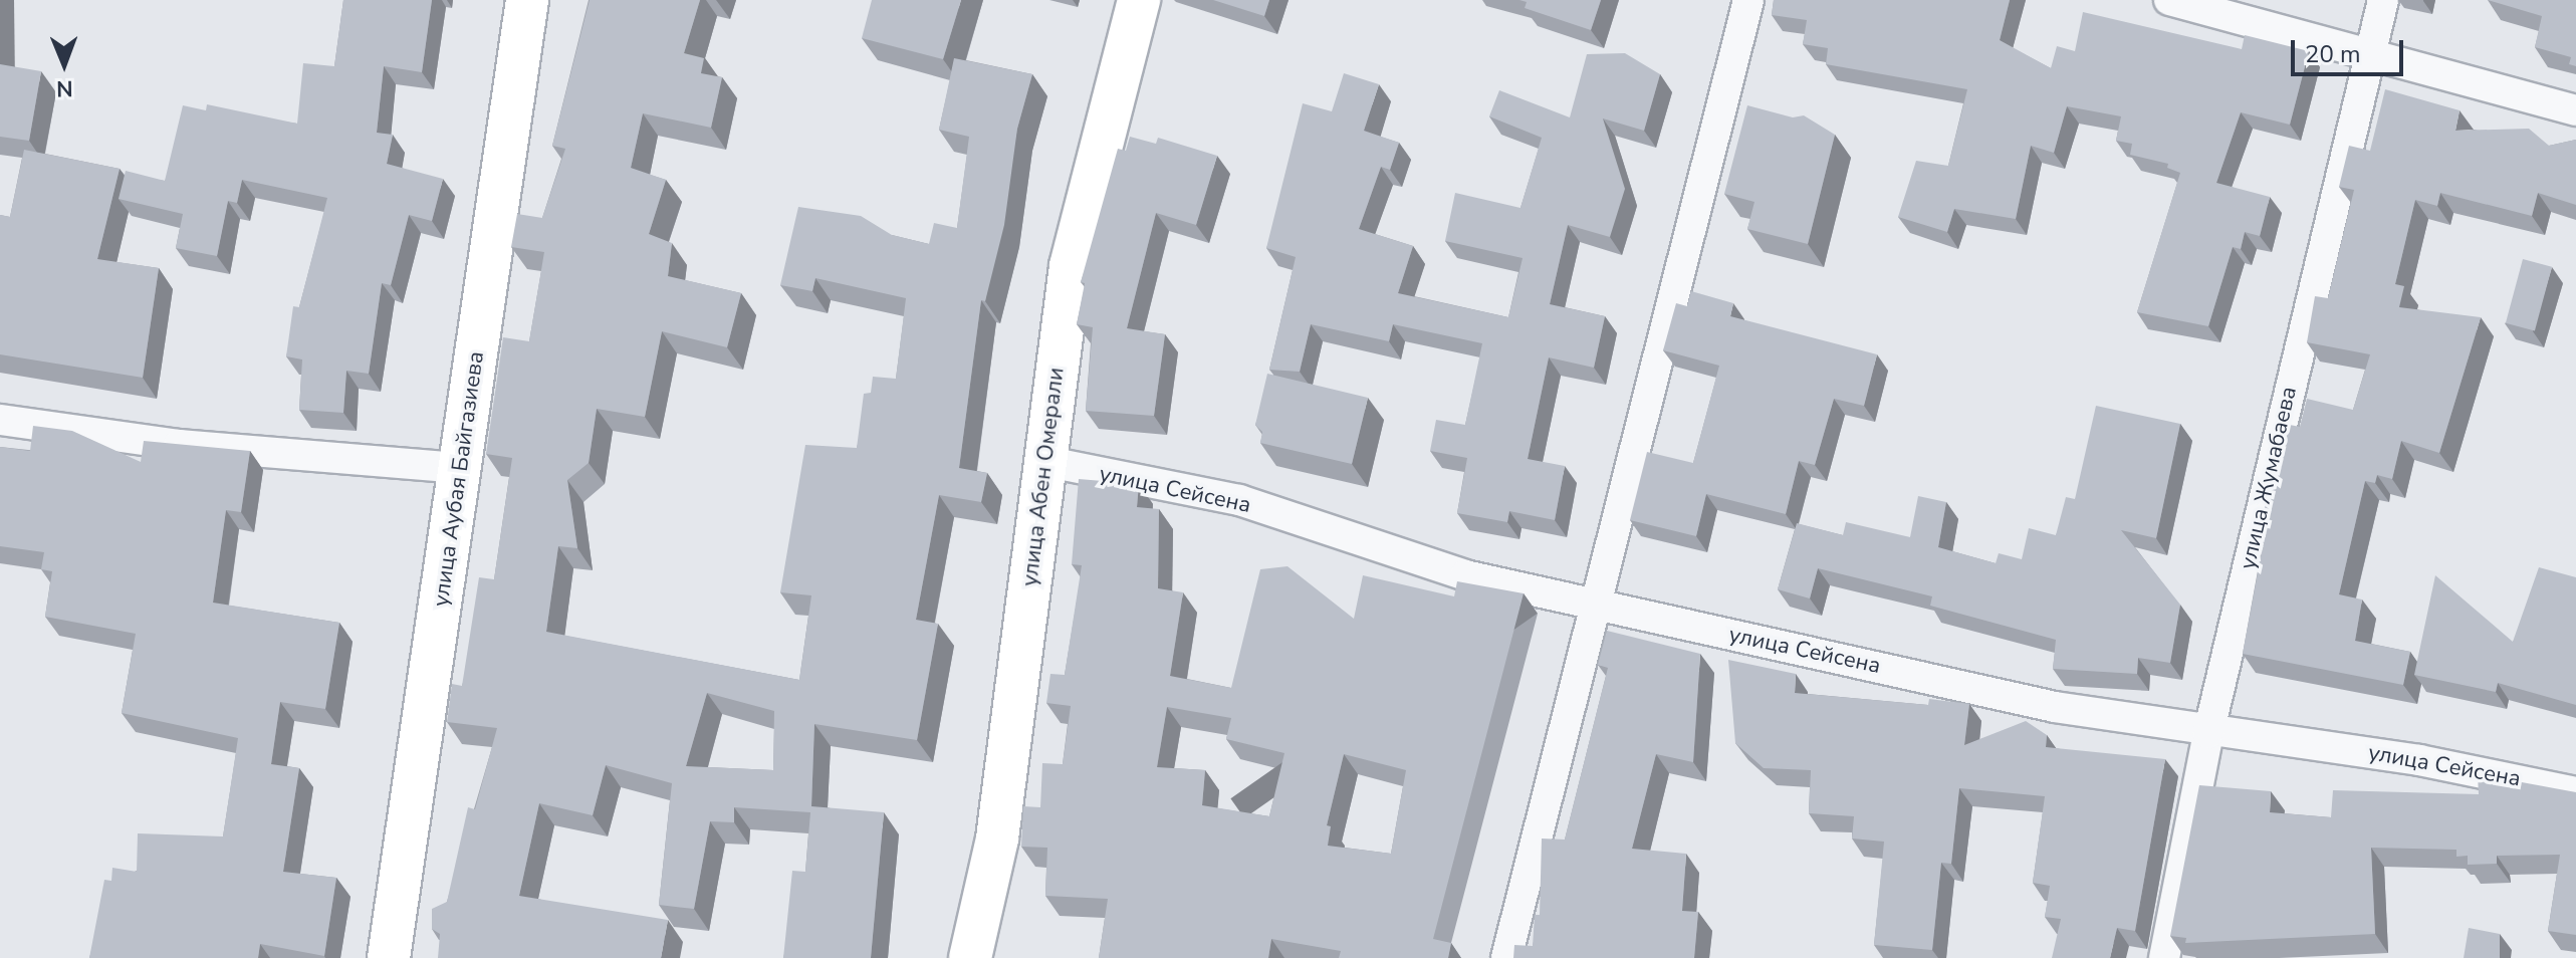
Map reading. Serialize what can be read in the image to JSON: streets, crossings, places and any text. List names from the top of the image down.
{
  "streets": {
    "main road": ["улица Абен Омерали", "улица Аубая Байгазиева"],
    "street": ["улица Жумабаева", "улица Сейсена"]
  },
  "crossings": [
    ["улица Абен Омерали", "улица Сейсена"],
    ["улица Жумабаева", "улица Сейсена"]
  ],
  "scale_bar": "20 m",
  "north": "bottom"
}
